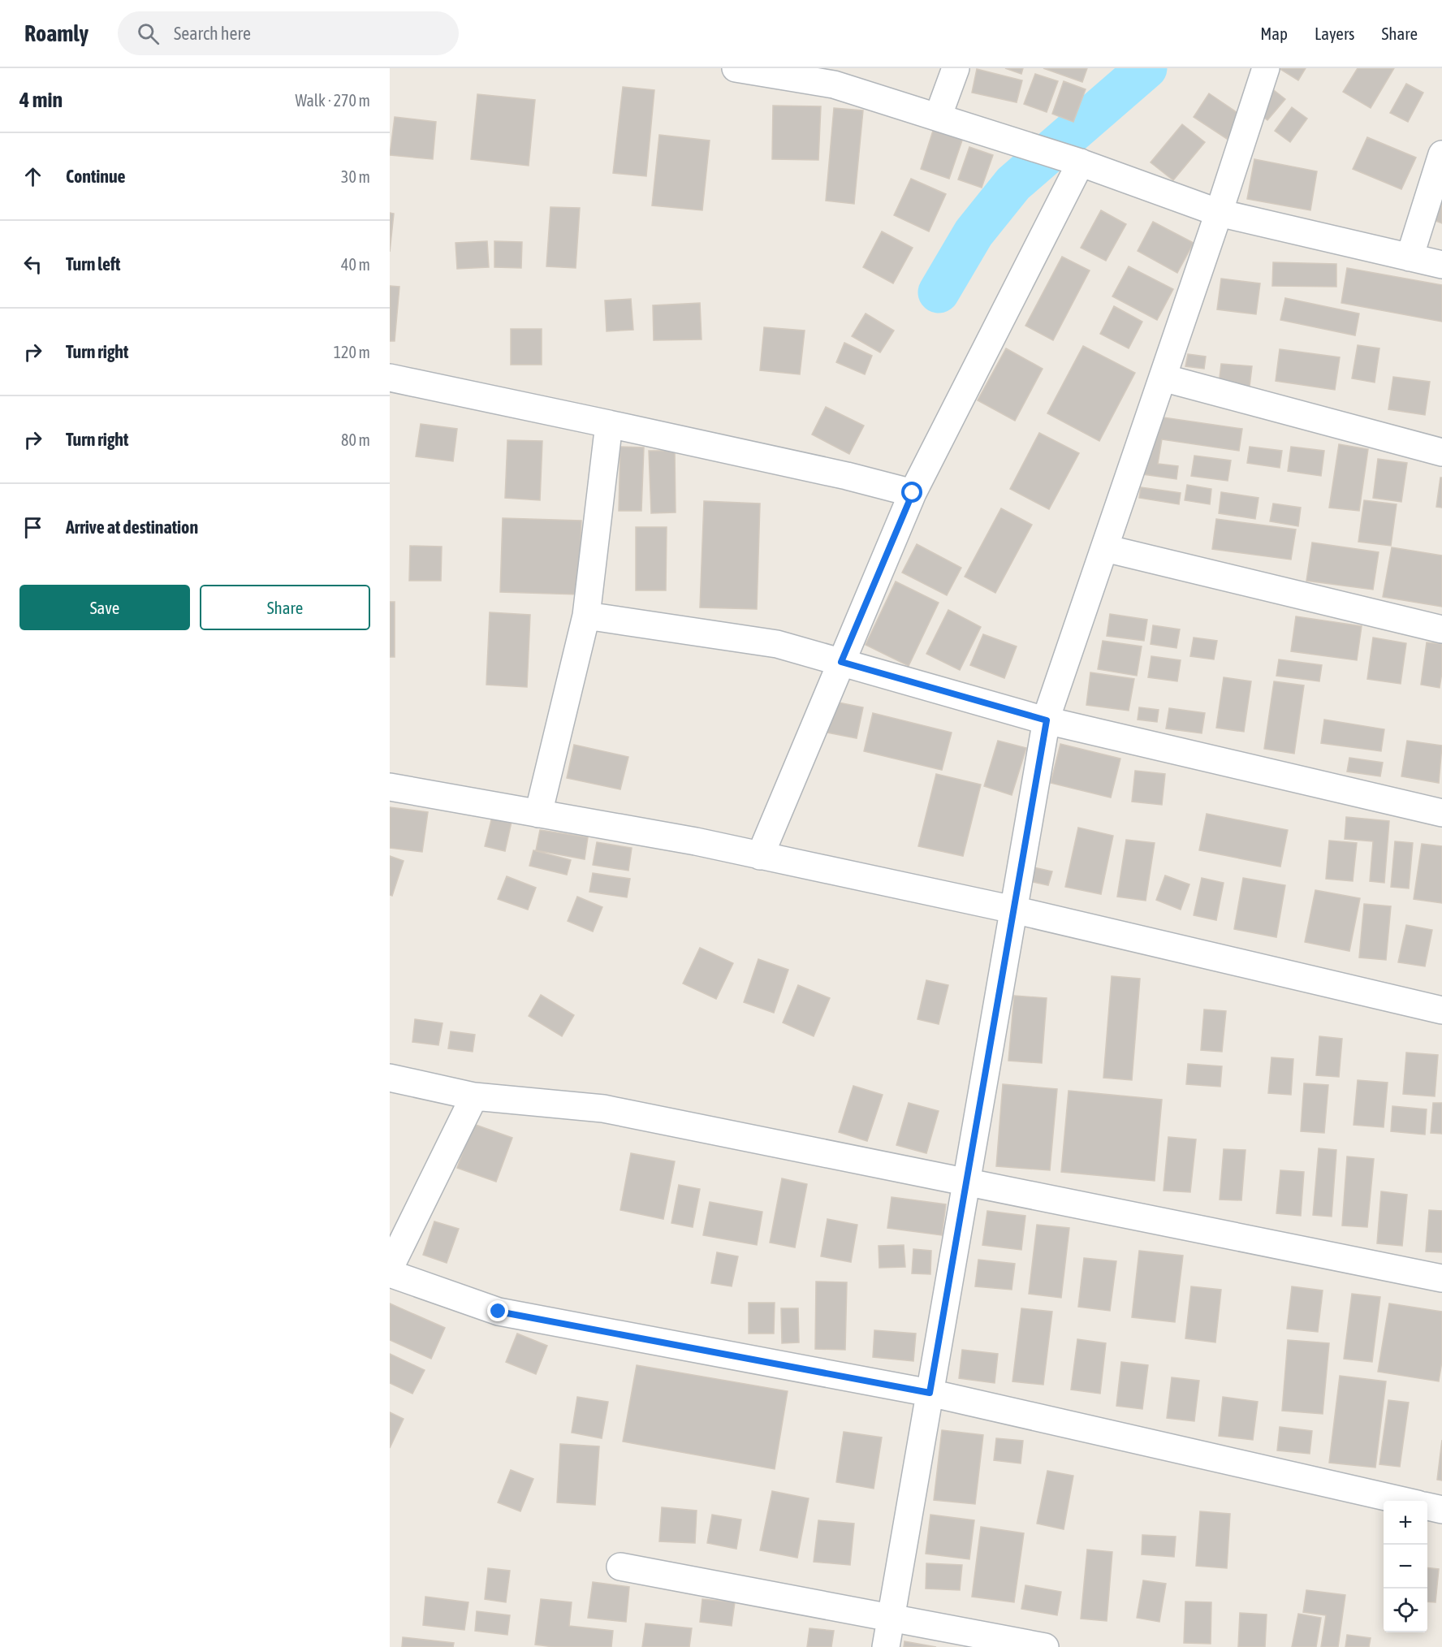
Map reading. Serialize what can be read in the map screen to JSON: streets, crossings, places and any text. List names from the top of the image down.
{
  "page": {
    "header": "Roamly",
    "search": "Search here",
    "nav": ["Map", "Layers", "Share"],
    "heading": ["4 min", "Walk · 270 m"],
    "list": [
      ["Continue", "30 m"],
      ["Turn left", "40 m"],
      ["Turn right", "120 m"],
      ["Turn right", "80 m"],
      "Arrive at destination"
    ],
    "buttons": ["Save", "Share"],
    "map_buttons": ["+", "−"]
  }
}
